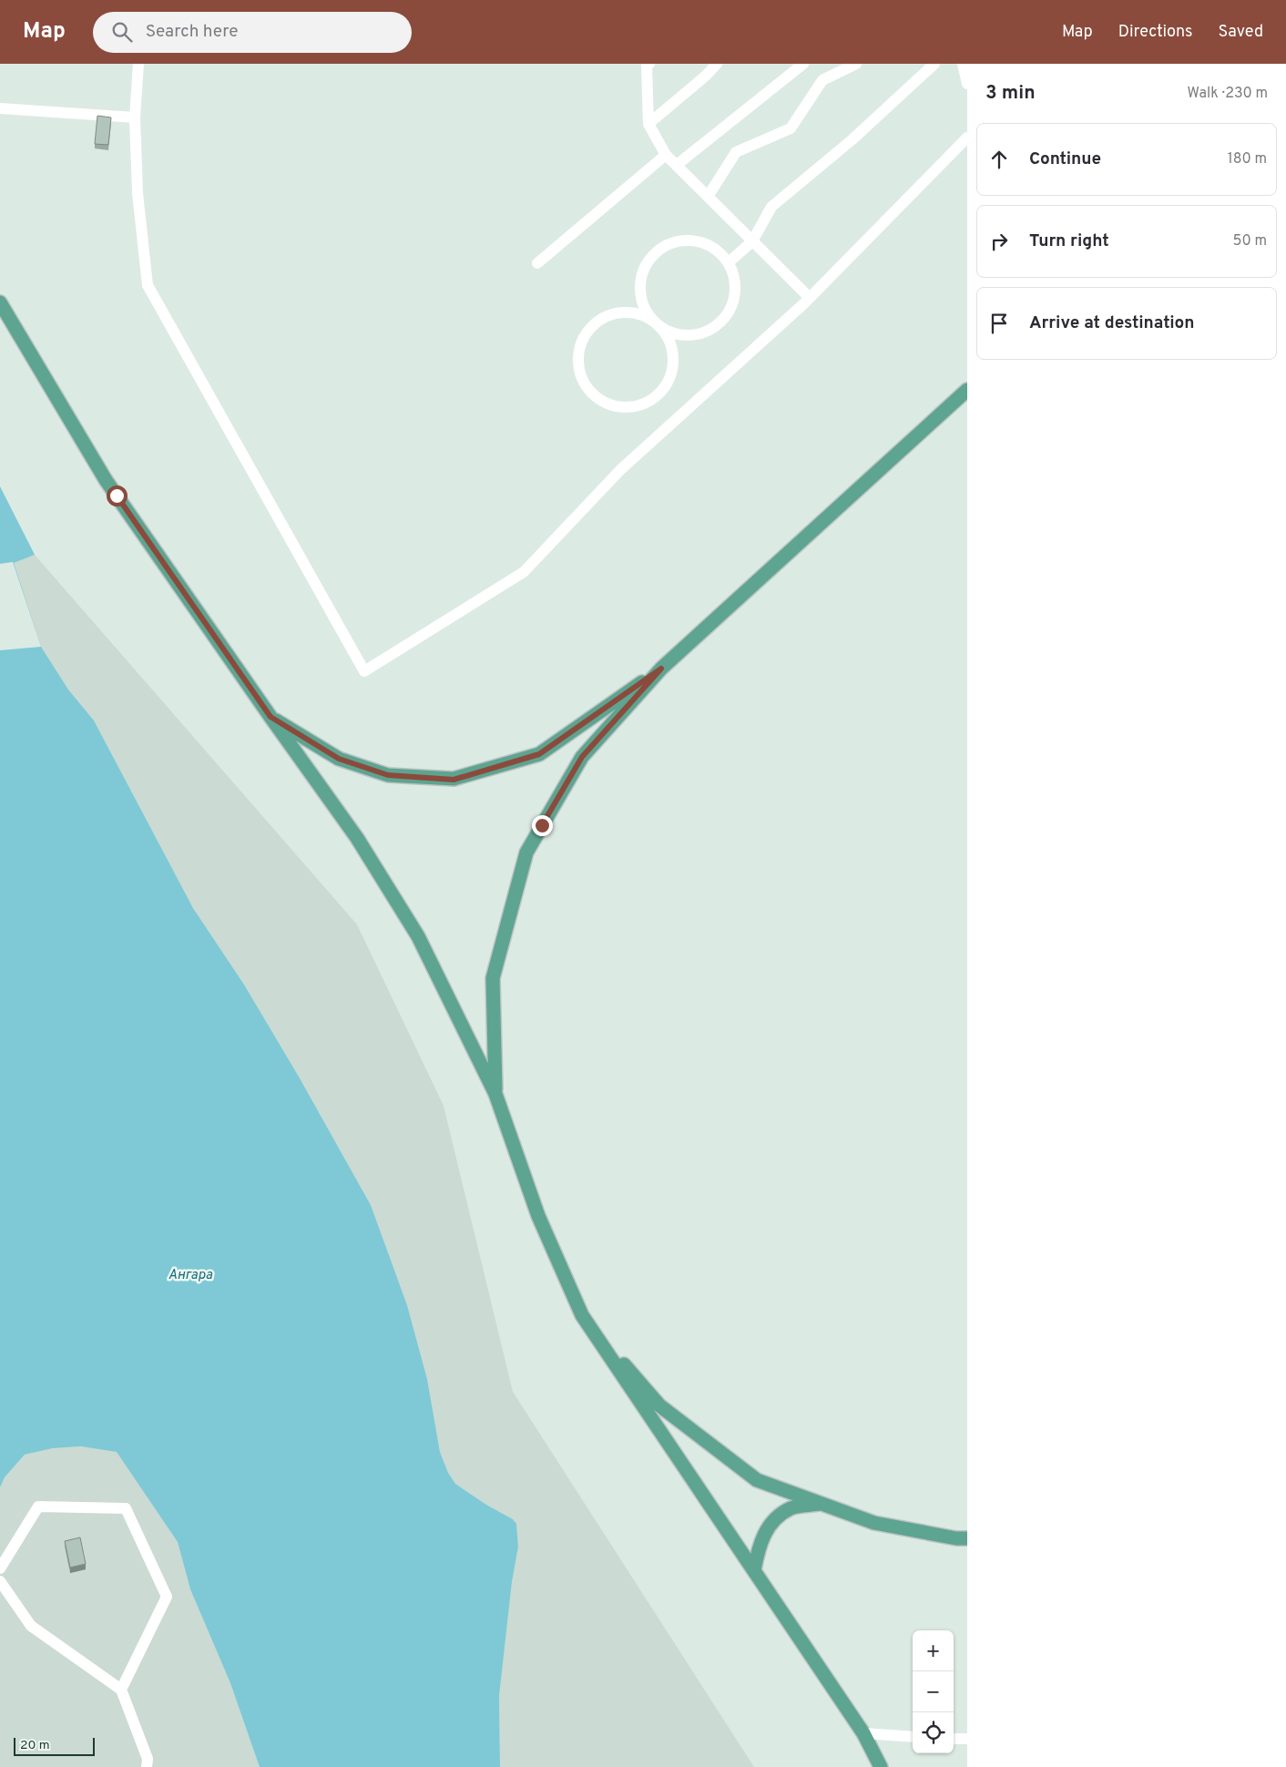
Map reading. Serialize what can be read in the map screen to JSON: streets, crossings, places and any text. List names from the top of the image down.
{
  "water": ["Ангара"],
  "scale_bar": "20 m",
  "page": {
    "header": "Map",
    "search": "Search here",
    "nav": ["Map", "Directions", "Saved"],
    "heading": ["3 min", "Walk · 230 m"],
    "list": [
      ["Continue", "180 m"],
      ["Turn right", "50 m"],
      "Arrive at destination"
    ],
    "map_buttons": ["+", "−"],
    "scale": "20 m"
  }
}
